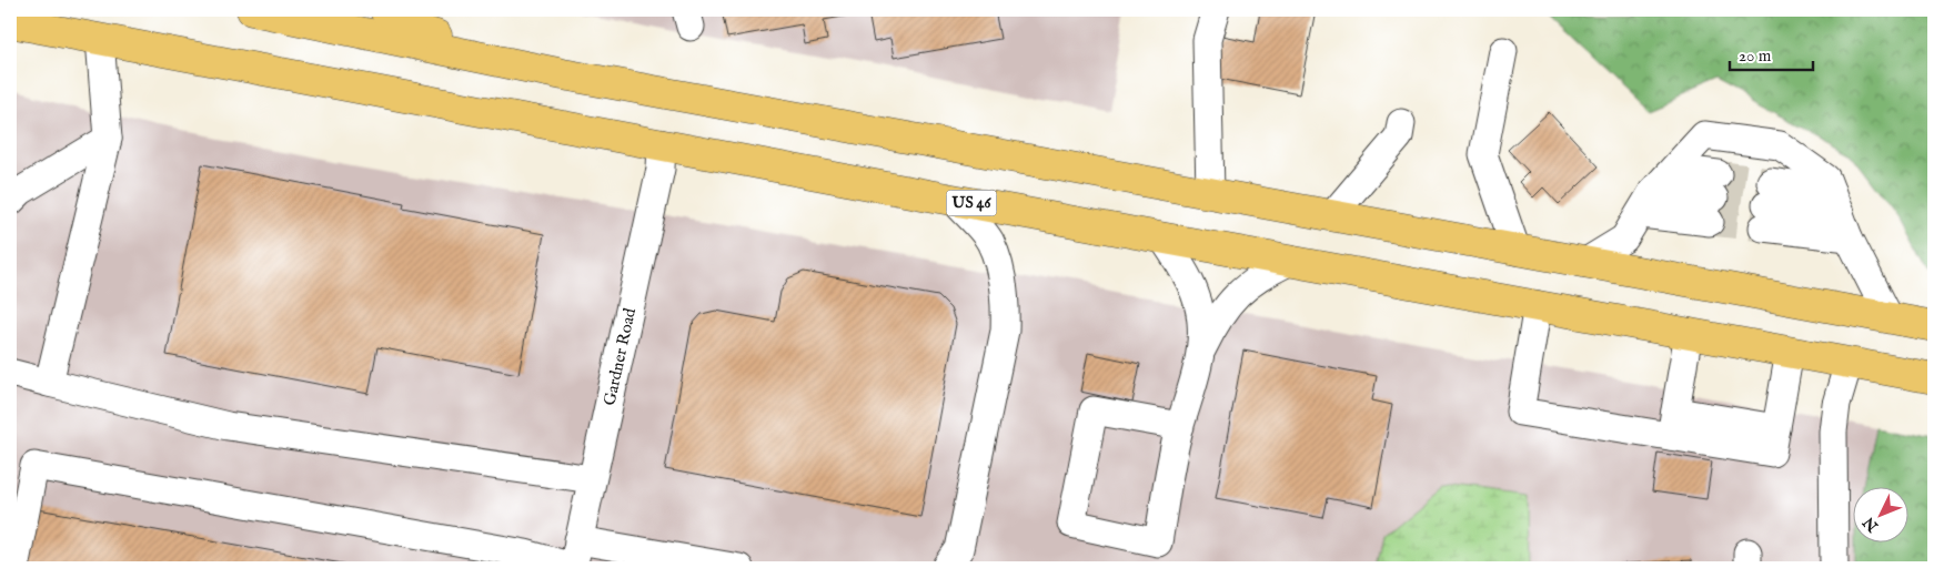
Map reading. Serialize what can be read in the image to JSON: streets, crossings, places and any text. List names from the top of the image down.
{
  "streets": {
    "highway": ["US 46"],
    "street": ["Gardner Road"]
  },
  "crossings": [
    ["US 46", "Gardner Road"]
  ],
  "scale_bar": "20 m",
  "north": "bottom left"
}
